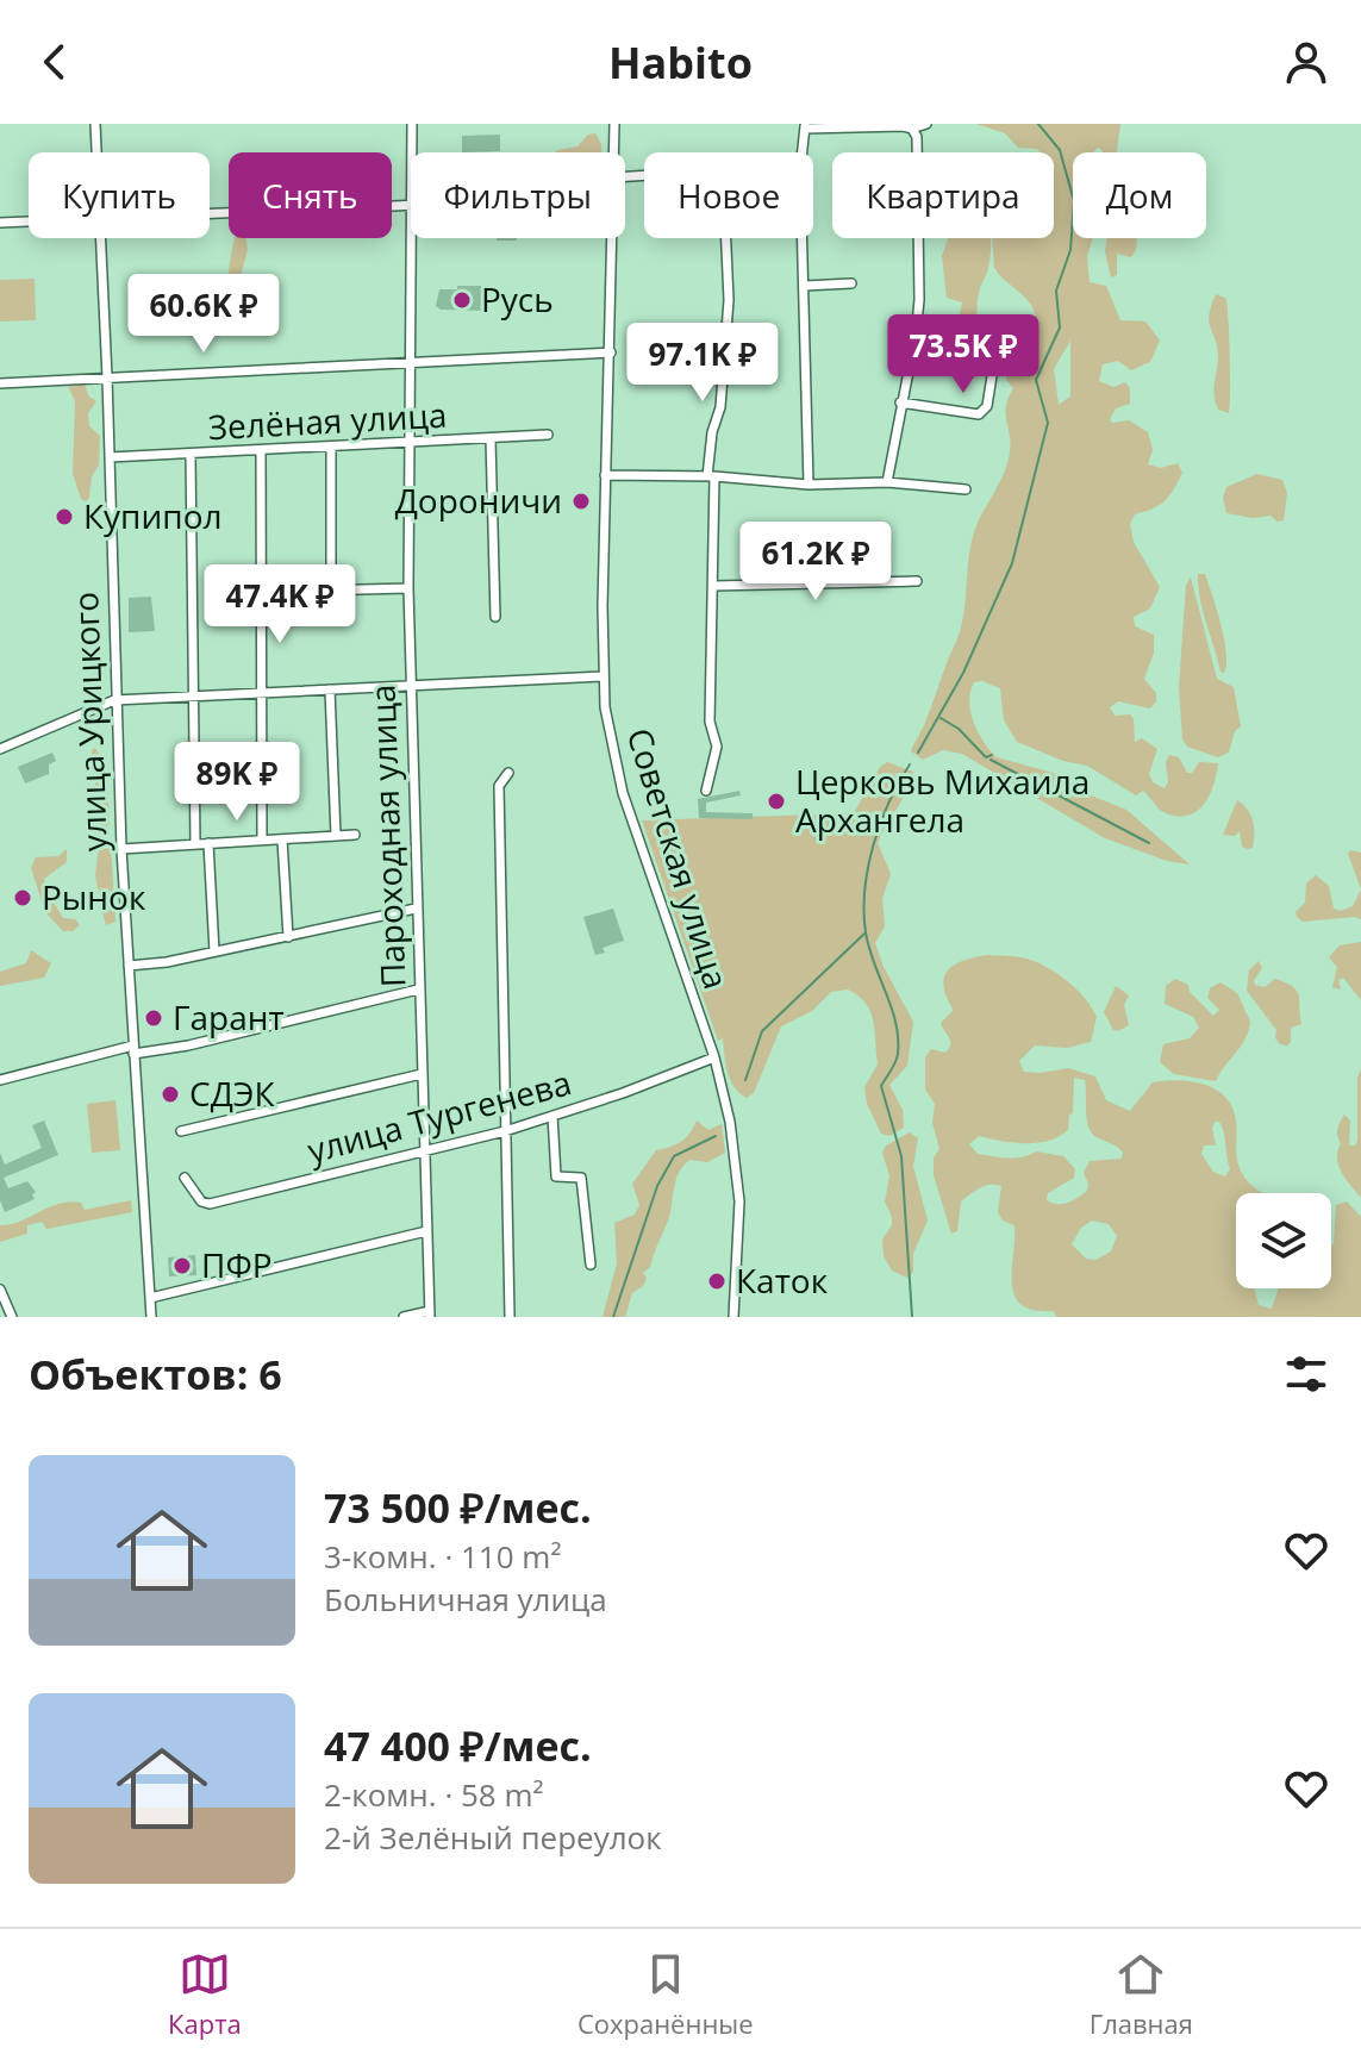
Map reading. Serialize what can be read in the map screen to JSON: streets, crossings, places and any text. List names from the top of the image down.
{
  "streets": {
    "street": [
      "Зелёная улица",
      "улица Урицкого",
      "Пароходная улица",
      "Советская улица",
      "улица Тургенева"
    ]
  },
  "crossings": [
    ["Зелёная улица", "улица Урицкого"],
    ["Зелёная улица", "Пароходная улица"],
    ["Пароходная улица", "улица Тургенева"],
    ["Советская улица", "улица Тургенева"]
  ],
  "places": [
    "Русь",
    "Дороничи",
    "Купипол",
    "Церковь Михаила Архангела",
    "Рынок",
    "Гарант",
    "СДЭК",
    "ПФР",
    "Каток"
  ],
  "page": {
    "header": "Habito",
    "chip": [
      "Купить",
      "Снять",
      "Фильтры",
      "Новое",
      "Квартира",
      "Дом"
    ],
    "price": [
      "60.6K ₽",
      "73.5K ₽",
      "97.1K ₽",
      "61.2K ₽",
      "47.4K ₽",
      "89K ₽"
    ],
    "heading": "Объектов: 6",
    "list": [
      {
        "name": "73 500 ₽/мес.",
        "note": "3-комн. · 110 m² · Больничная улица"
      },
      {
        "name": "47 400 ₽/мес.",
        "note": "2-комн. · 58 m² · 2-й Зелёный переулок"
      }
    ],
    "tabs": ["Карта", "Сохранённые", "Главная"]
  }
}
